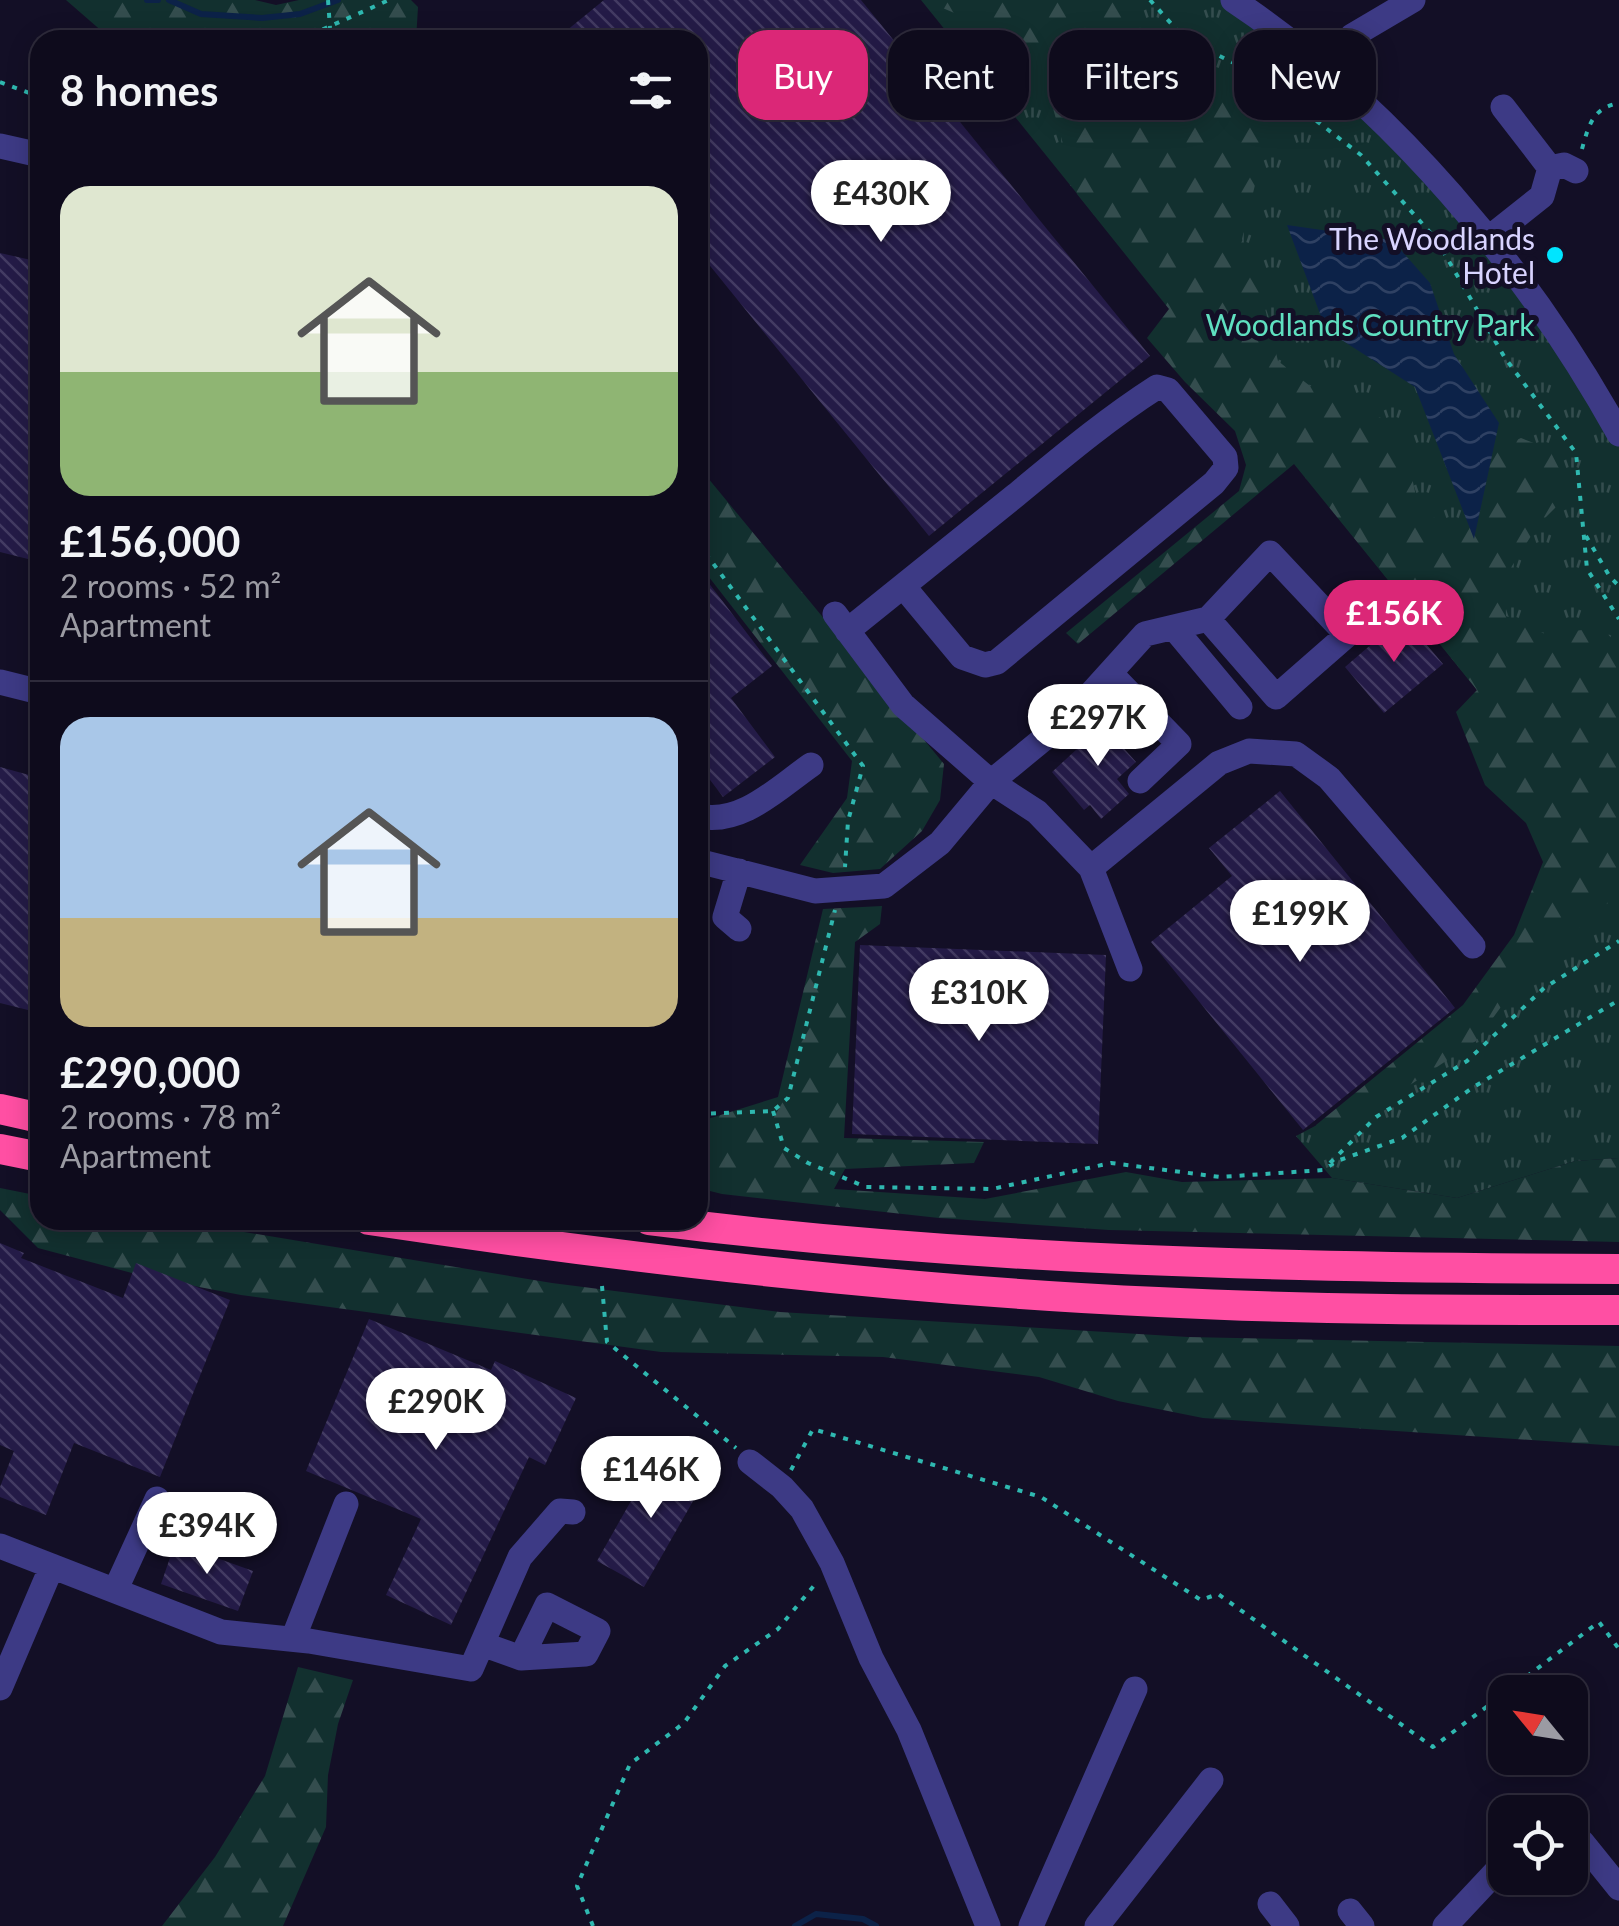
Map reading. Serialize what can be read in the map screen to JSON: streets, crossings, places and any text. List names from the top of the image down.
{
  "parks": ["Woodlands Country Park"],
  "places": ["The Woodlands Hotel"],
  "north": "top left",
  "page": {
    "chip": [
      "Buy",
      "Rent",
      "Filters",
      "New"
    ],
    "heading": "8 homes",
    "list": [
      {
        "name": "£156,000",
        "note": "2 rooms · 52 m² · Apartment"
      },
      {
        "name": "£290,000",
        "note": "2 rooms · 78 m² · Apartment"
      }
    ],
    "price": [
      "£430K",
      "£156K",
      "£297K",
      "£199K",
      "£310K",
      "£290K",
      "£146K",
      "£394K"
    ]
  }
}
